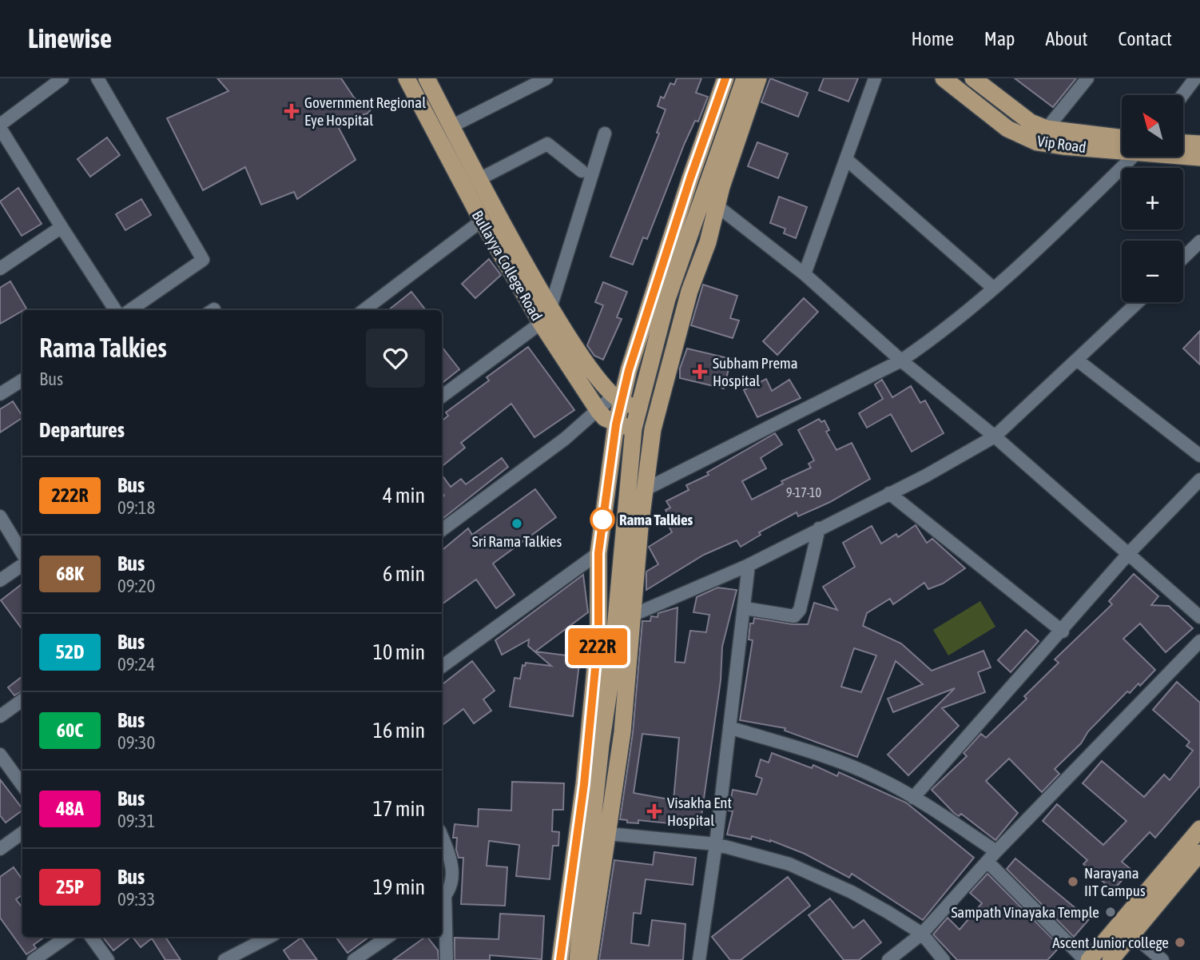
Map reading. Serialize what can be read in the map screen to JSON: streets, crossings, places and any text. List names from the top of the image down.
{
  "streets": {
    "main road": ["Vip Road", "Bullayya College Road"]
  },
  "places": {
    "health": ["Government Regional Eye Hospital", "Subham Prema Hospital", "Visakha Ent Hospital"],
    "other": [
      "Rama Talkies",
      "Sri Rama Talkies",
      "Narayana IIT Campus",
      "Sampath Vinayaka Temple",
      "Ascent Junior college"
    ]
  },
  "lines": ["bus line 222R"],
  "house_numbers": ["9-17-10"],
  "north": "top left",
  "page": {
    "header": "Linewise",
    "nav": [
      "Home",
      "Map",
      "About",
      "Contact"
    ],
    "on_map": "222R",
    "map_buttons": ["+", "−"],
    "heading": [
      ["Rama Talkies", "Bus"],
      "Departures"
    ],
    "list": [
      {
        "mark": "222R",
        "name": "Bus",
        "note": "09:18",
        "value": "4 min"
      },
      {
        "mark": "68K",
        "name": "Bus",
        "note": "09:20",
        "value": "6 min"
      },
      {
        "mark": "52D",
        "name": "Bus",
        "note": "09:24",
        "value": "10 min"
      },
      {
        "mark": "60C",
        "name": "Bus",
        "note": "09:30",
        "value": "16 min"
      },
      {
        "mark": "48A",
        "name": "Bus",
        "note": "09:31",
        "value": "17 min"
      },
      {
        "mark": "25P",
        "name": "Bus",
        "note": "09:33",
        "value": "19 min"
      }
    ]
  }
}
